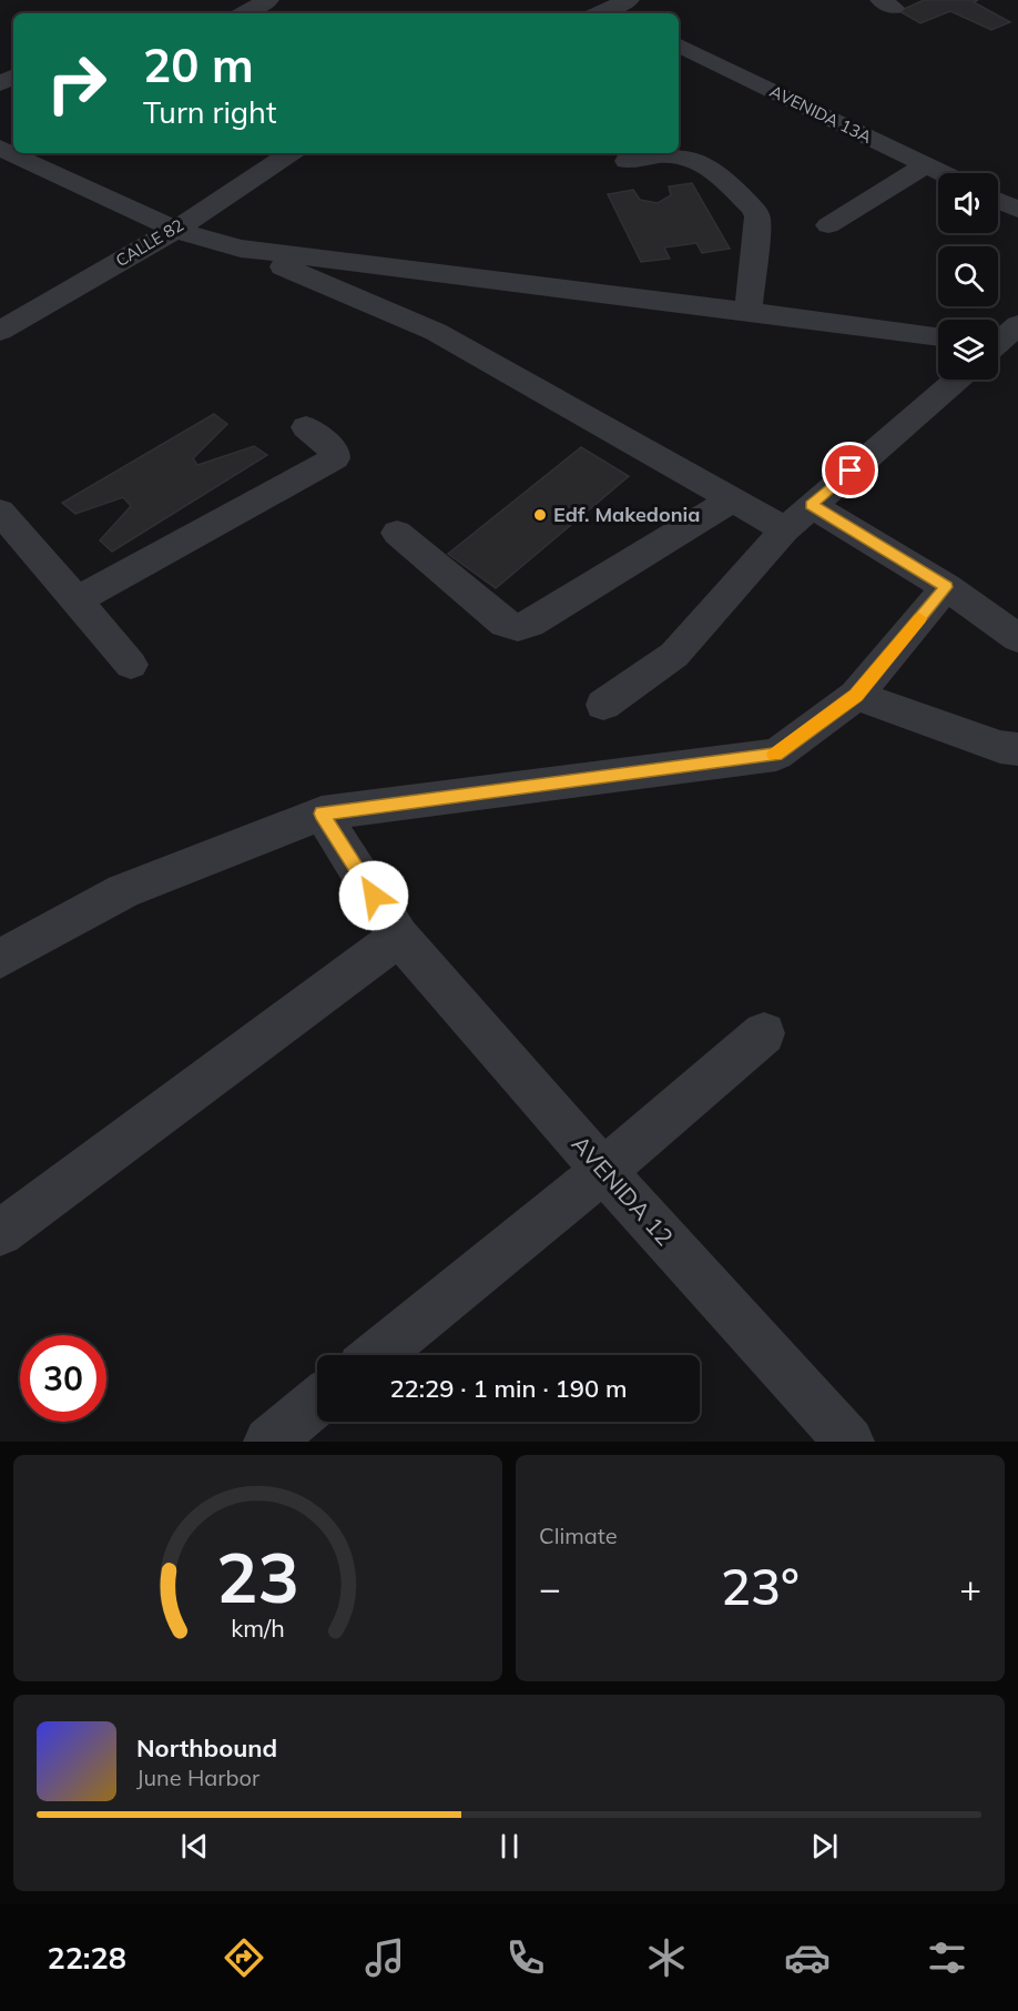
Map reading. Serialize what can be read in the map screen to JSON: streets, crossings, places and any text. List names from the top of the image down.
{
  "streets": {
    "street": ["AVENIDA 13A", "CALLE 82", "AVENIDA 12"]
  },
  "places": ["Edf. Makedonia"],
  "page": {
    "turn": ["20 m", "Turn right"],
    "limit": "30",
    "trip": "22:29 · 1 min · 190 m",
    "tile": "Climate",
    "heat": ["−", "23°", "+"],
    "song": ["Northbound", "June Harbor"],
    "tabs": "22:28",
    "gauge": ["23", "km/h"]
  }
}
